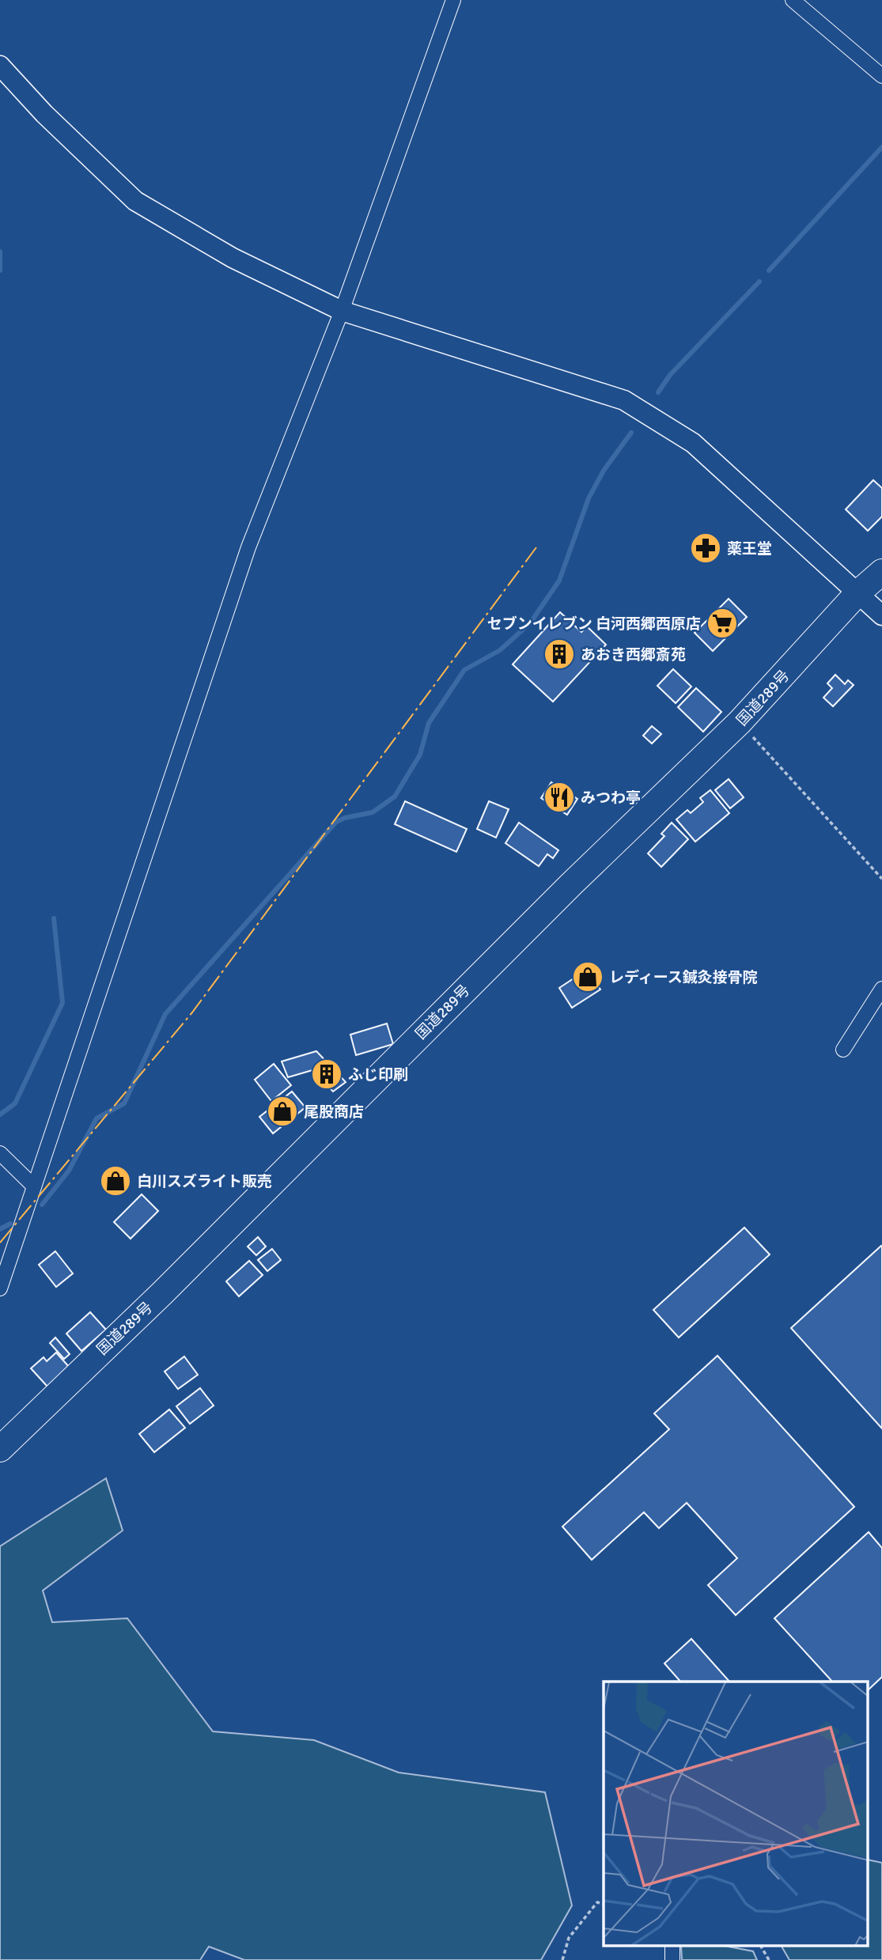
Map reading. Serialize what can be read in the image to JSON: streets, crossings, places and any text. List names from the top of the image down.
{
  "streets": {
    "highway": ["国道289号"]
  },
  "places": {
    "pharmacy": ["薬王堂"],
    "supermarket": ["セブンイレブン 白河西郷西原店"],
    "building": ["あおき西郷斎苑", "ふじ印刷"],
    "restaurant": ["みつわ亭"],
    "shop": ["レディース鍼灸接骨院", "尾股商店", "白川スズライト販売"]
  }
}
